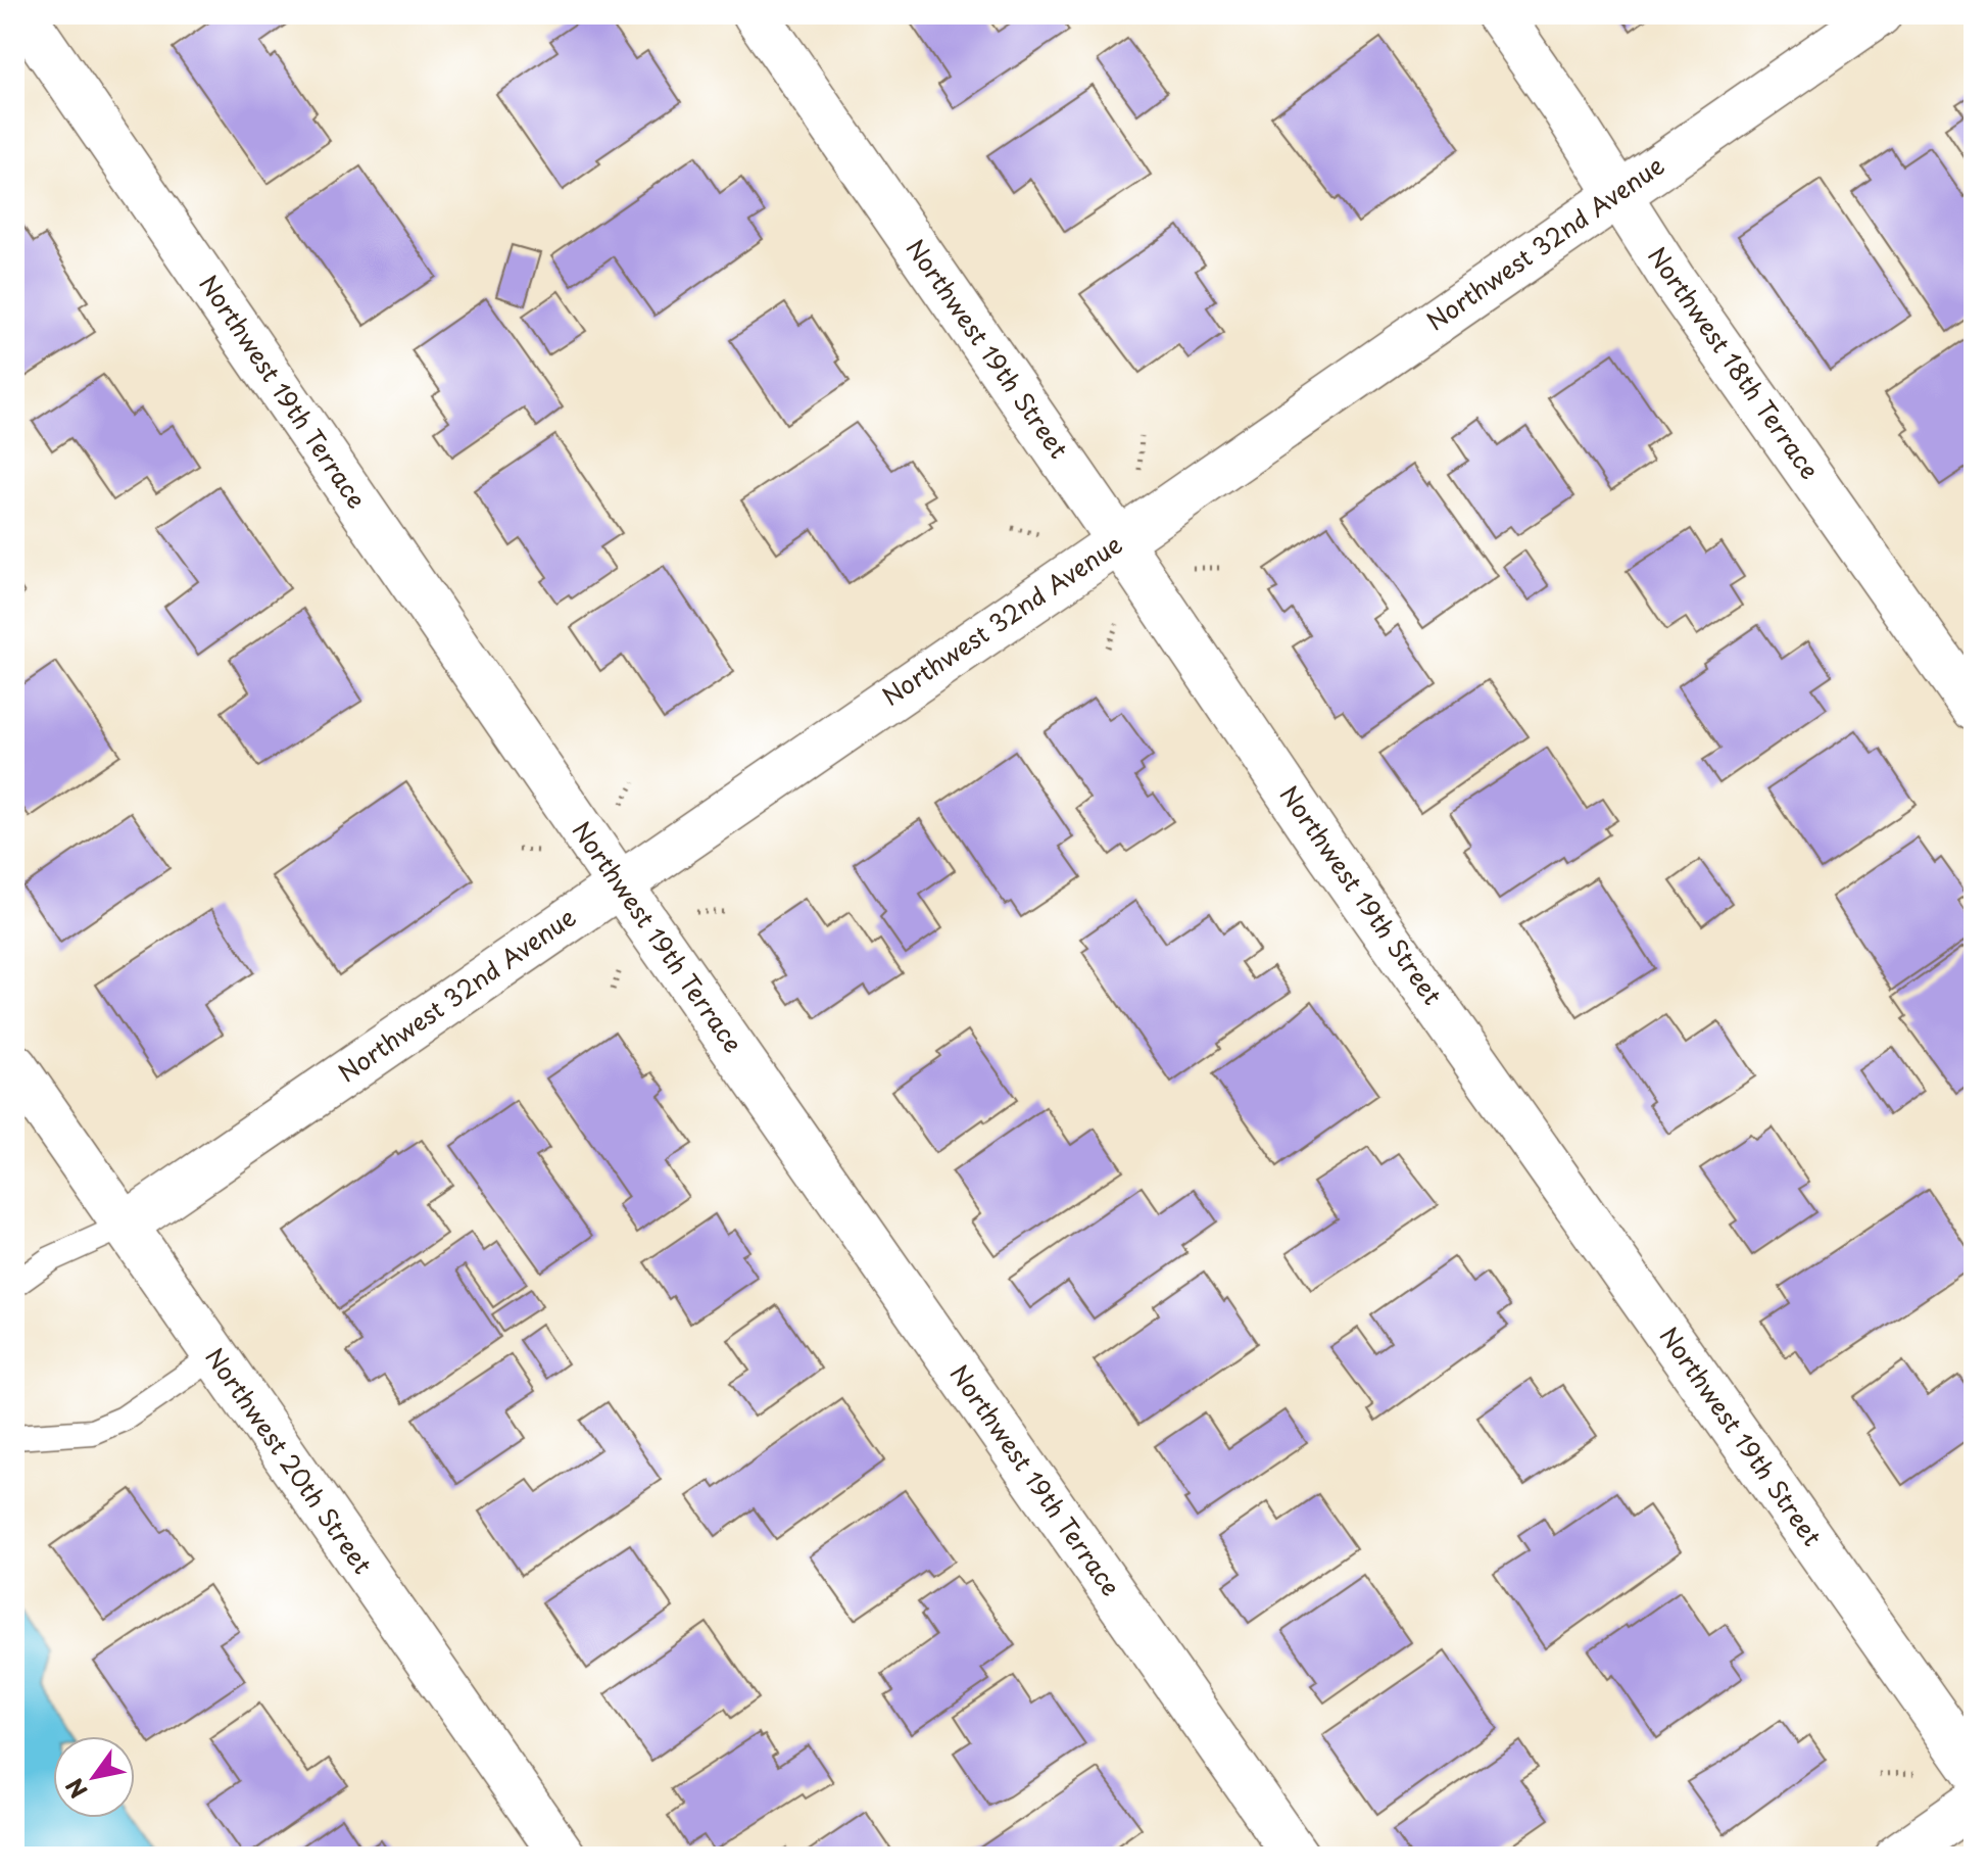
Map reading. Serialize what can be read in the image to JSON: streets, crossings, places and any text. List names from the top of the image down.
{
  "streets": {
    "street": [
      "Northwest 32nd Avenue",
      "Northwest 19th Street",
      "Northwest 18th Terrace",
      "Northwest 19th Terrace",
      "Northwest 20th Street"
    ]
  },
  "crossings": [
    ["Northwest 32nd Avenue", "Northwest 19th Street"],
    ["Northwest 32nd Avenue", "Northwest 18th Terrace"],
    ["Northwest 32nd Avenue", "Northwest 19th Terrace"],
    ["Northwest 32nd Avenue", "Northwest 20th Street"]
  ],
  "north": "bottom left"
}
